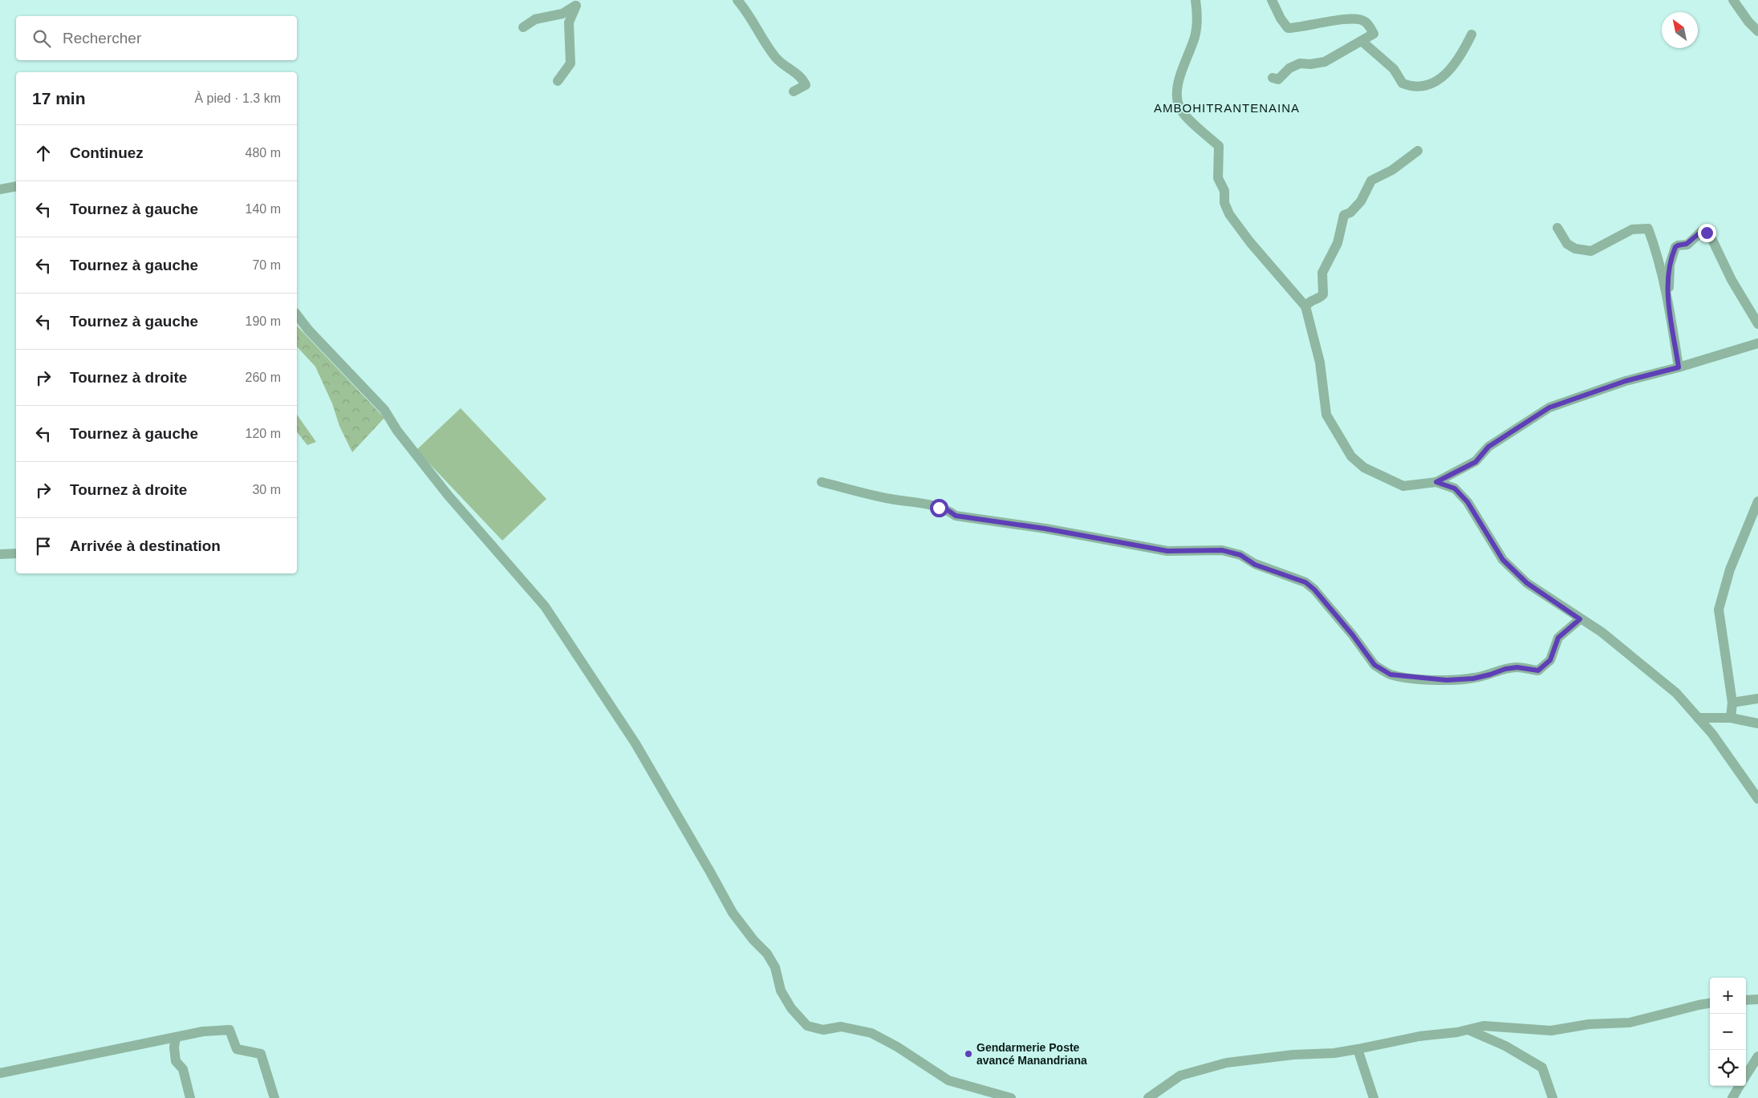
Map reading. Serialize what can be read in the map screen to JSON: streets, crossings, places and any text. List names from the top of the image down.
{
  "districts": ["AMBOHITRANTENAINA"],
  "places": ["Gendarmerie Poste avancé Manandriana"],
  "north": "top left",
  "page": {
    "search": "Rechercher",
    "heading": ["17 min", "À pied · 1.3 km"],
    "list": [
      ["Continuez", "480 m"],
      ["Tournez à gauche", "140 m"],
      ["Tournez à gauche", "70 m"],
      ["Tournez à gauche", "190 m"],
      ["Tournez à droite", "260 m"],
      ["Tournez à gauche", "120 m"],
      ["Tournez à droite", "30 m"],
      "Arrivée à destination"
    ],
    "map_buttons": ["+", "−"]
  }
}
